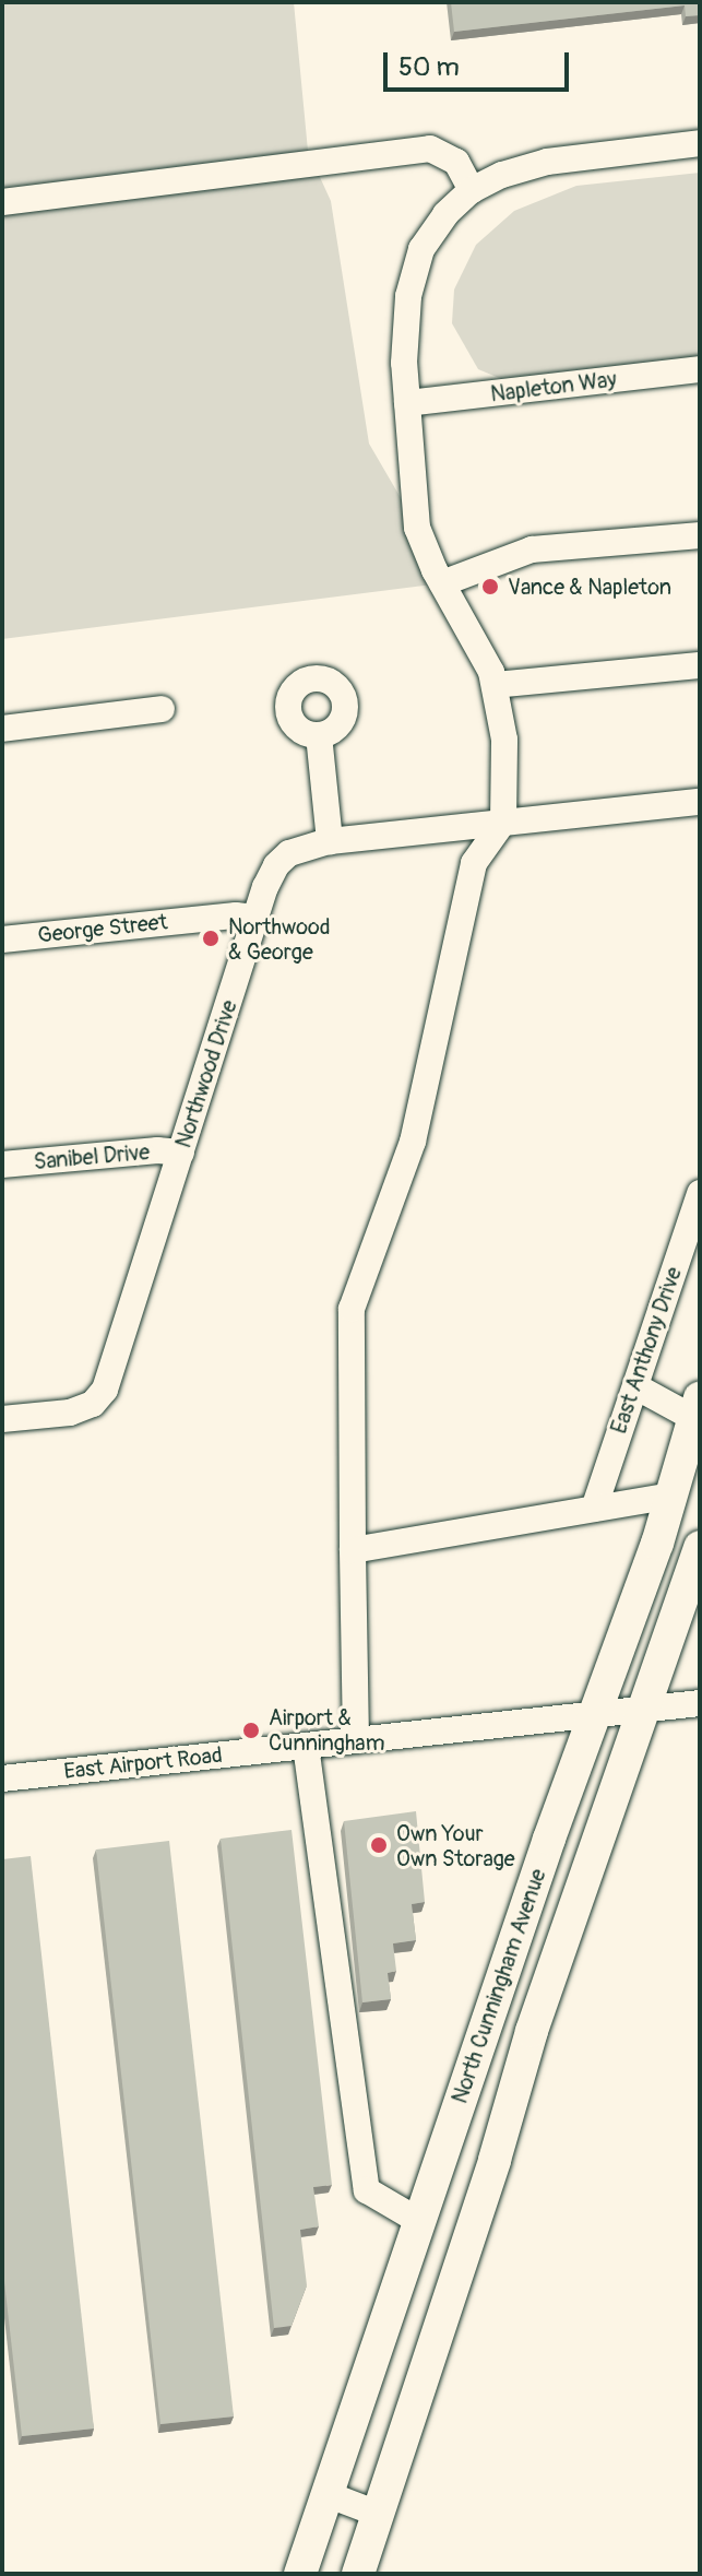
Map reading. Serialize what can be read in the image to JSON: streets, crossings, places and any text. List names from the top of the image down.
{
  "streets": {
    "main road": ["North Cunningham Avenue"],
    "street": [
      "Napleton Way",
      "George Street",
      "Northwood Drive",
      "Sanibel Drive",
      "East Anthony Drive",
      "East Airport Road"
    ]
  },
  "crossings": [
    ["George Street", "Northwood Drive"],
    ["Northwood Drive", "Sanibel Drive"],
    ["East Airport Road", "North Cunningham Avenue"]
  ],
  "places": [
    "Vance & Napleton",
    "Northwood & George",
    "Airport & Cunningham",
    "Own Your Own Storage"
  ],
  "scale_bar": "50 m"
}
